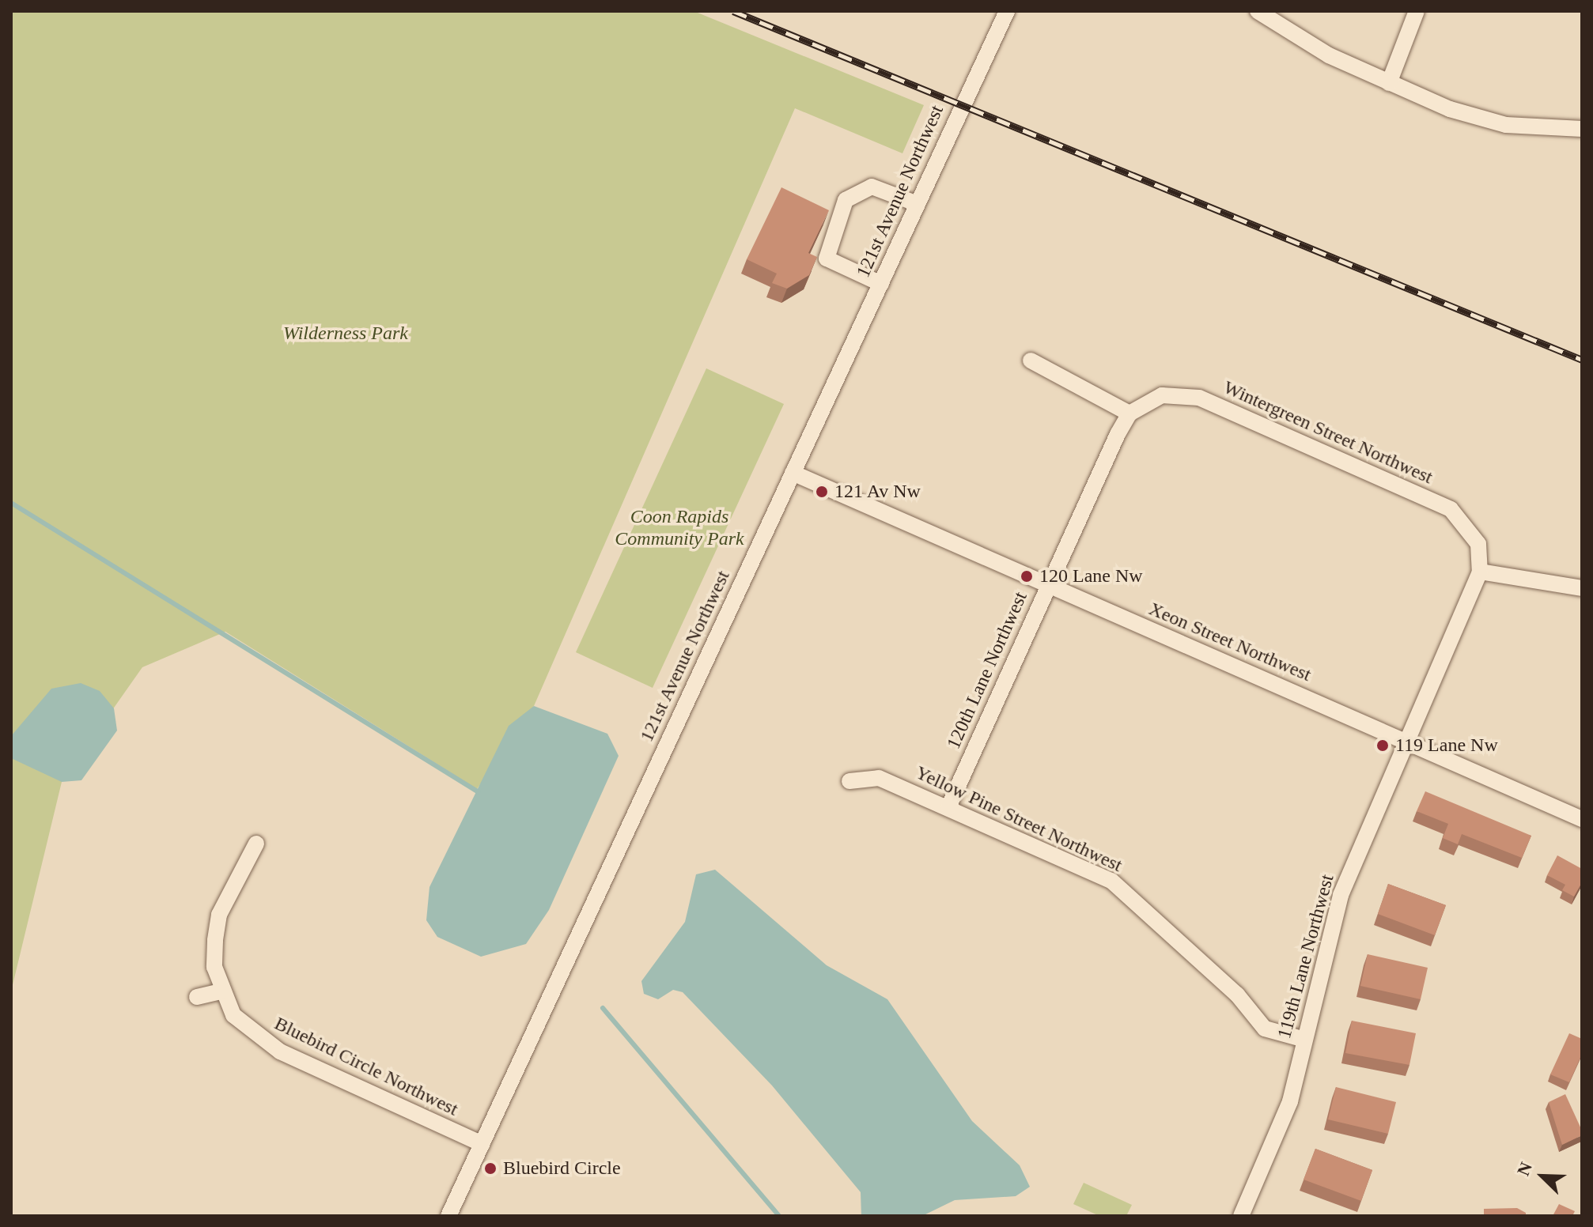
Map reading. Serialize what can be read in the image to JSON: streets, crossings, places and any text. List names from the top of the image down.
{
  "streets": {
    "street": [
      "121st Avenue Northwest",
      "Wintergreen Street Northwest",
      "Xeon Street Northwest",
      "120th Lane Northwest",
      "Yellow Pine Street Northwest",
      "119th Lane Northwest",
      "Bluebird Circle Northwest"
    ]
  },
  "crossings": [
    ["121st Avenue Northwest", "Xeon Street Northwest"],
    ["121st Avenue Northwest", "Bluebird Circle Northwest"],
    ["Wintergreen Street Northwest", "120th Lane Northwest"],
    ["Wintergreen Street Northwest", "119th Lane Northwest"],
    ["Xeon Street Northwest", "120th Lane Northwest"],
    ["Xeon Street Northwest", "119th Lane Northwest"],
    ["120th Lane Northwest", "Yellow Pine Street Northwest"],
    ["Yellow Pine Street Northwest", "119th Lane Northwest"]
  ],
  "parks": ["Wilderness Park", "Coon Rapids Community Park"],
  "places": [
    "121 Av Nw",
    "120 Lane Nw",
    "119 Lane Nw",
    "Bluebird Circle"
  ],
  "north": "top left"
}
